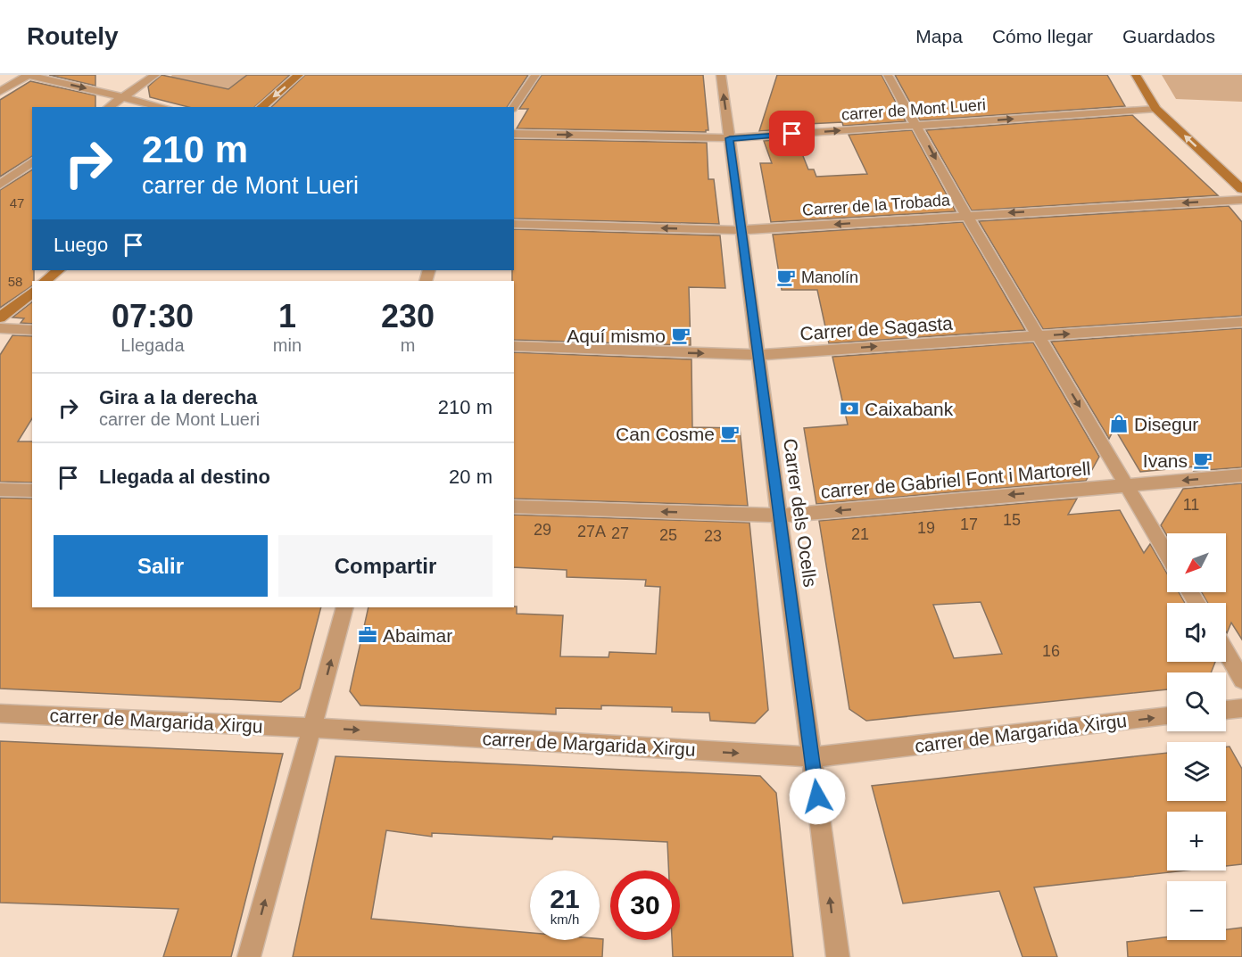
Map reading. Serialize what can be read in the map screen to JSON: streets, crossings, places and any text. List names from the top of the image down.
{
  "streets": {
    "street": [
      "carrer de Mont Lueri",
      "Carrer de la Trobada",
      "Carrer de Sagasta",
      "carrer de Gabriel Font i Martorell",
      "Carrer dels Ocells",
      "carrer de Margarida Xirgu"
    ]
  },
  "crossings": [
    ["carrer de Mont Lueri", "Carrer dels Ocells"],
    ["Carrer de la Trobada", "Carrer dels Ocells"],
    ["Carrer de Sagasta", "Carrer dels Ocells"],
    ["carrer de Gabriel Font i Martorell", "Carrer dels Ocells"],
    ["Carrer dels Ocells", "carrer de Margarida Xirgu"]
  ],
  "one_way": [
    "carrer de Mont Lueri",
    "Carrer de la Trobada",
    "Carrer de Sagasta",
    "carrer de Gabriel Font i Martorell",
    "carrer de Margarida Xirgu"
  ],
  "places": {
    "cafe": [
      "Manolín",
      "Aquí mismo",
      "Can Cosme",
      "Ivans"
    ],
    "bank": ["Caixabank"],
    "shop": ["Disegur"],
    "office": ["Abaimar"]
  },
  "house_numbers": [
    "47",
    "58",
    "11",
    "15",
    "17",
    "19",
    "29",
    "27A",
    "27",
    "21",
    "25",
    "23",
    "16"
  ],
  "north": "bottom left",
  "page": {
    "header": "Routely",
    "nav": ["Mapa", "Cómo llegar", "Guardados"],
    "turn": ["210 m", "carrer de Mont Lueri"],
    "then": "Luego",
    "eta": [
      "07:30",
      "Llegada",
      "1",
      "min",
      "230",
      "m"
    ],
    "list": [
      {
        "name": "Gira a la derecha",
        "note": "carrer de Mont Lueri",
        "value": "210 m"
      },
      {
        "name": "Llegada al destino",
        "value": "20 m"
      }
    ],
    "buttons": ["Salir", "Compartir"],
    "map_buttons": ["+", "−"],
    "speed": "21 km/h",
    "limit": "30"
  }
}
